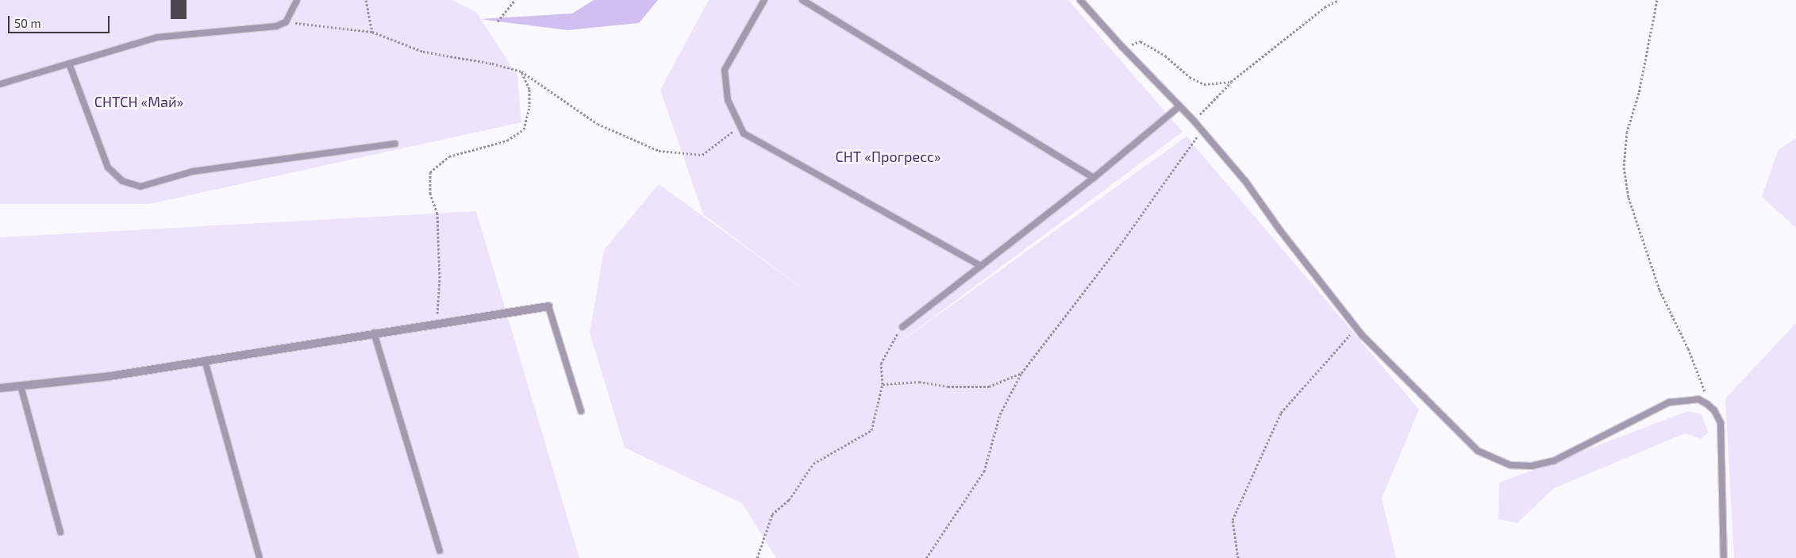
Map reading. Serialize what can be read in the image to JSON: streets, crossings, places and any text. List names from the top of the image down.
{
  "parks": ["СНТСН «Май»", "СНТ «Прогресс»"],
  "scale_bar": "50 m"
}
